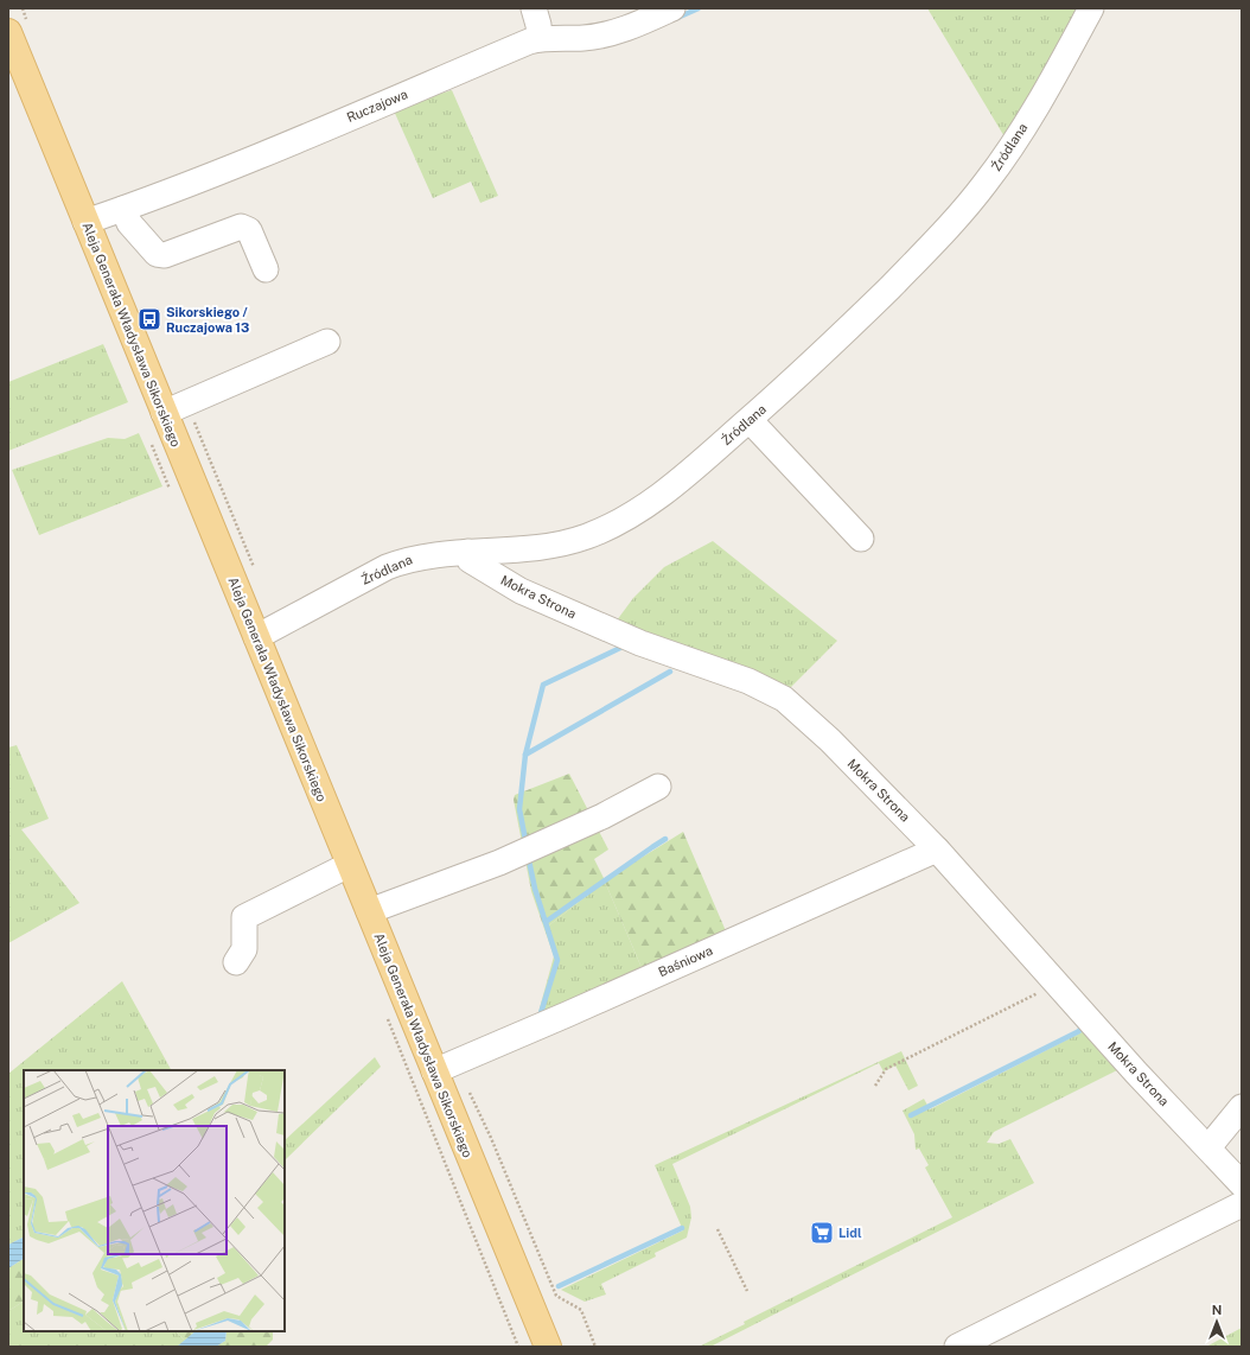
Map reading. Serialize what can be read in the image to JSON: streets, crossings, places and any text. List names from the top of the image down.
{
  "streets": {
    "main road": ["Aleja Generała Władysława Sikorskiego"],
    "street": [
      "Ruczajowa",
      "Źródlana",
      "Mokra Strona",
      "Baśniowa"
    ]
  },
  "crossings": [
    ["Ruczajowa", "Aleja Generała Władysława Sikorskiego"],
    ["Źródlana", "Aleja Generała Władysława Sikorskiego"],
    ["Źródlana", "Mokra Strona"],
    ["Aleja Generała Władysława Sikorskiego", "Baśniowa"],
    ["Mokra Strona", "Baśniowa"]
  ],
  "places": {
    "bus stop": ["Sikorskiego / Ruczajowa 13"],
    "supermarket": ["Lidl"]
  },
  "north": "top"
}
